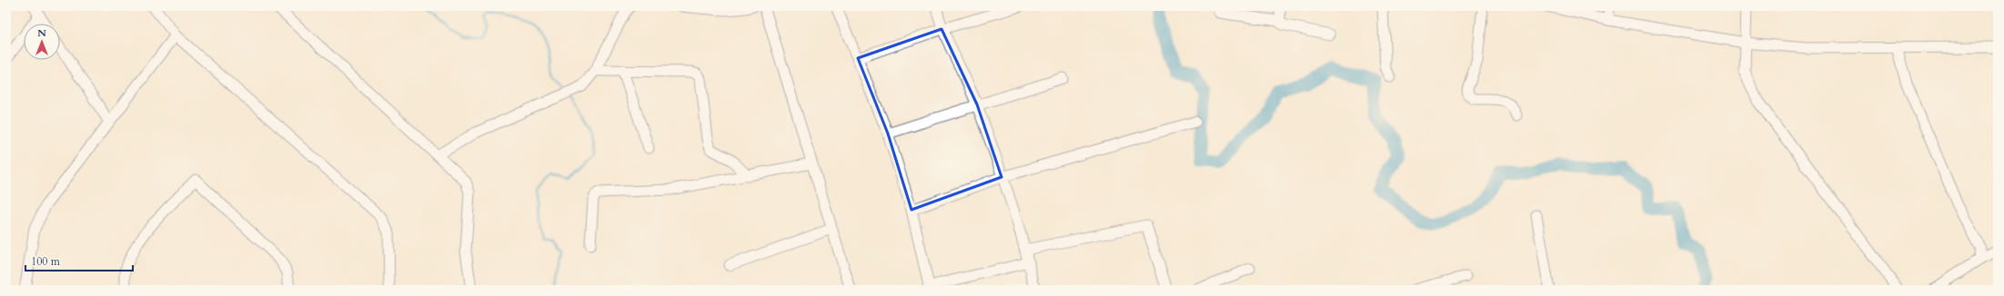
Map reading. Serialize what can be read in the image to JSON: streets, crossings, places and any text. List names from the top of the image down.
{
  "scale_bar": "100 m",
  "north": "top"
}
